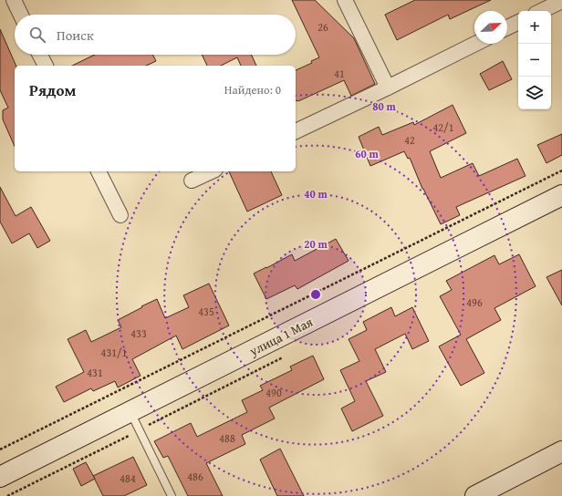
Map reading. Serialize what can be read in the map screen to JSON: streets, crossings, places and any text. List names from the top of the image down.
{
  "streets": {
    "main road": ["улица 1 Мая"]
  },
  "house_numbers": [
    "26",
    "41",
    "42/1",
    "42",
    "496",
    "435",
    "433",
    "431/1",
    "431",
    "490",
    "488",
    "486",
    "484"
  ],
  "north": "top right",
  "page": {
    "map_buttons": ["+", "−"],
    "search": "Поиск",
    "heading": ["Рядом", "Найдено: 0"]
  },
  "rings": [
    "80 m",
    "60 m",
    "40 m",
    "20 m"
  ]
}
